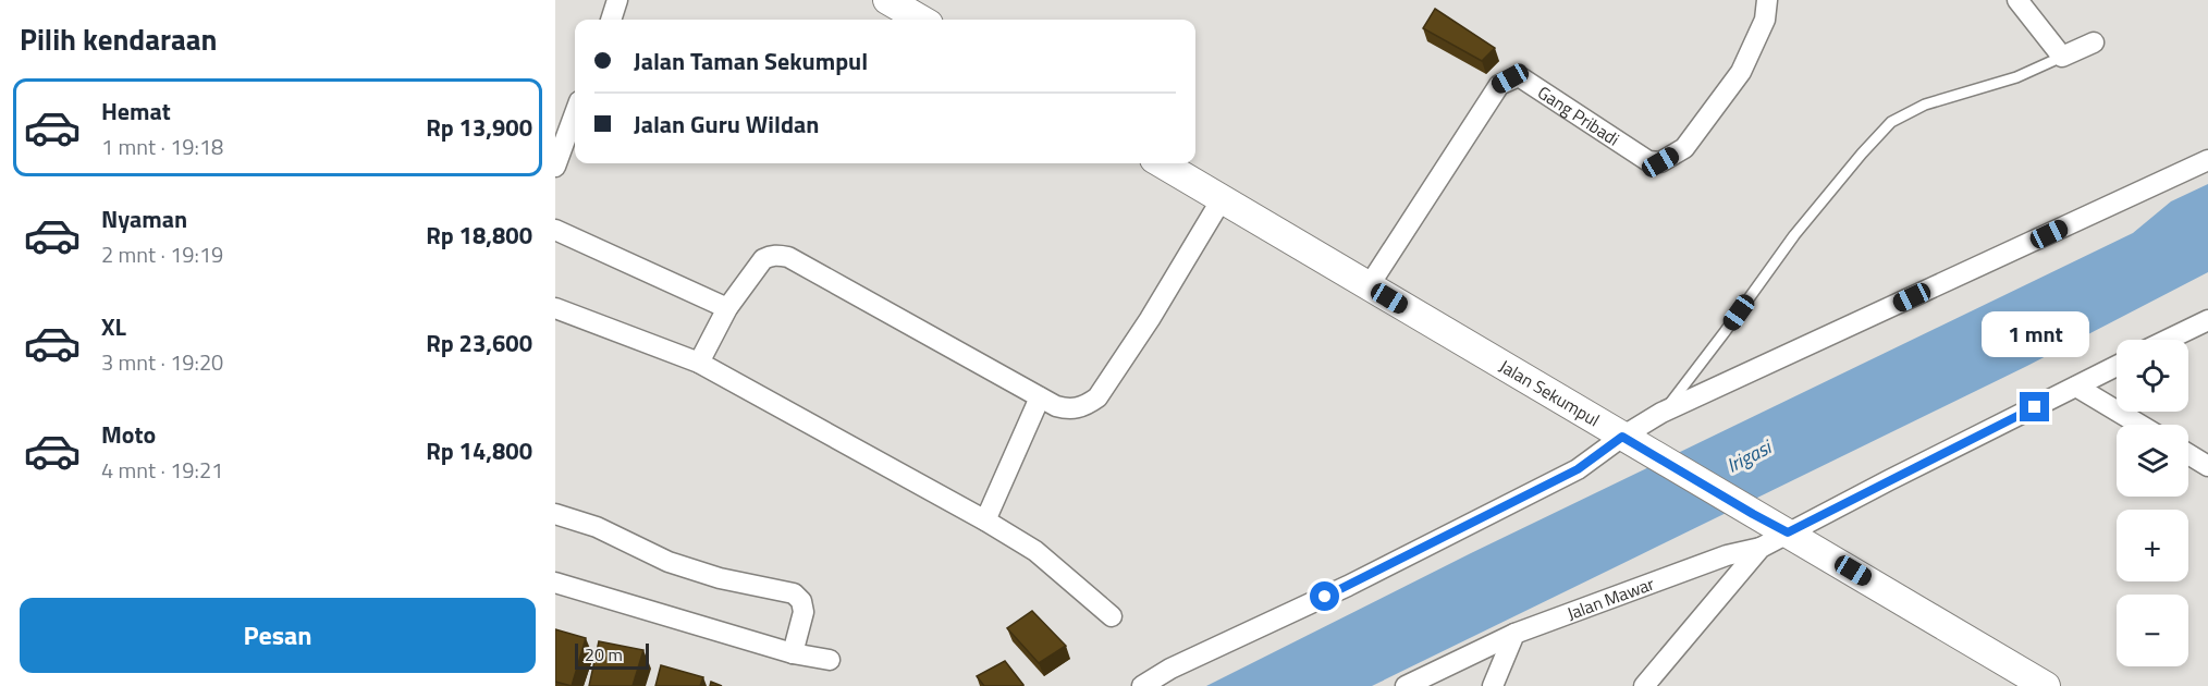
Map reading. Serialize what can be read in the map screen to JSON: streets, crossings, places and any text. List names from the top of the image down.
{
  "streets": {
    "main road": ["Jalan Sekumpul"],
    "street": ["Gang Pribadi", "Jalan Mawar"]
  },
  "crossings": [
    ["Gang Pribadi", "Jalan Sekumpul"]
  ],
  "water": ["Irigasi"],
  "scale_bar": "20 m",
  "page": {
    "heading": "Pilih kendaraan",
    "banner": ["Jalan Taman Sekumpul", "Jalan Guru Wildan"],
    "list": [
      {
        "name": "Hemat",
        "note": "1 mnt · 19:18",
        "value": "Rp 13,900"
      },
      {
        "name": "Nyaman",
        "note": "2 mnt · 19:19",
        "value": "Rp 18,800"
      },
      {
        "name": "XL",
        "note": "3 mnt · 19:20",
        "value": "Rp 23,600"
      },
      {
        "name": "Moto",
        "note": "4 mnt · 19:21",
        "value": "Rp 14,800"
      }
    ],
    "bubble": "1 mnt",
    "map_buttons": ["+", "−"],
    "buttons": "Pesan",
    "scale": "20 m"
  }
}
